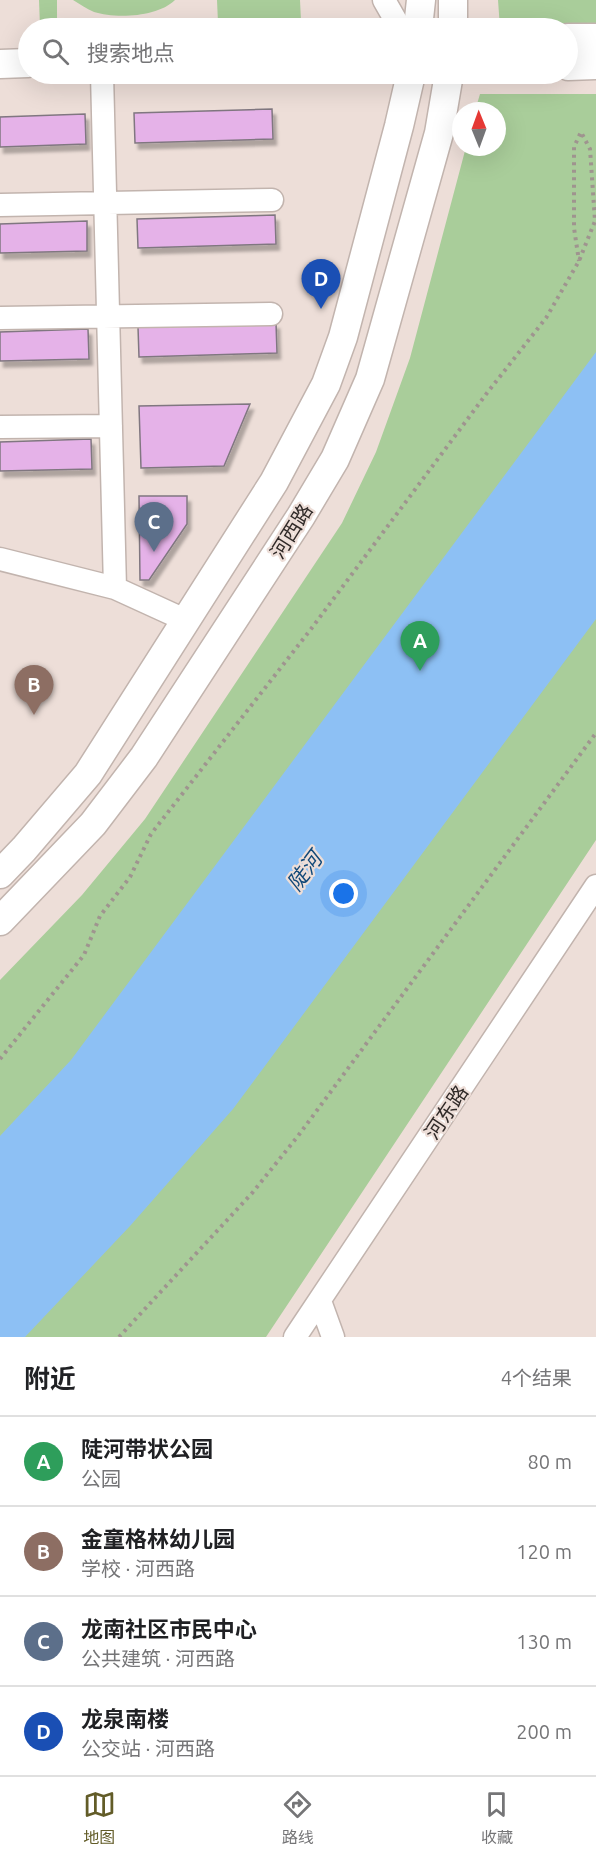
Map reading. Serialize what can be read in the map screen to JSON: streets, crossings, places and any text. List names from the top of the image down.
{
  "streets": {
    "main road": ["河西路"],
    "street": ["河东路"]
  },
  "water": ["陡河"],
  "north": "top",
  "page": {
    "search": "搜索地点",
    "pins": [
      "D",
      "C",
      "A",
      "B"
    ],
    "heading": ["附近", "4个结果"],
    "list": [
      {
        "mark": "A",
        "name": "陡河带状公园",
        "note": "公园",
        "value": "80 m"
      },
      {
        "mark": "B",
        "name": "金童格林幼儿园",
        "note": "学校 · 河西路",
        "value": "120 m"
      },
      {
        "mark": "C",
        "name": "龙南社区市民中心",
        "note": "公共建筑 · 河西路",
        "value": "130 m"
      },
      {
        "mark": "D",
        "name": "龙泉南楼",
        "note": "公交站 · 河西路",
        "value": "200 m"
      }
    ],
    "nav": ["地图", "路线", "收藏"]
  }
}
